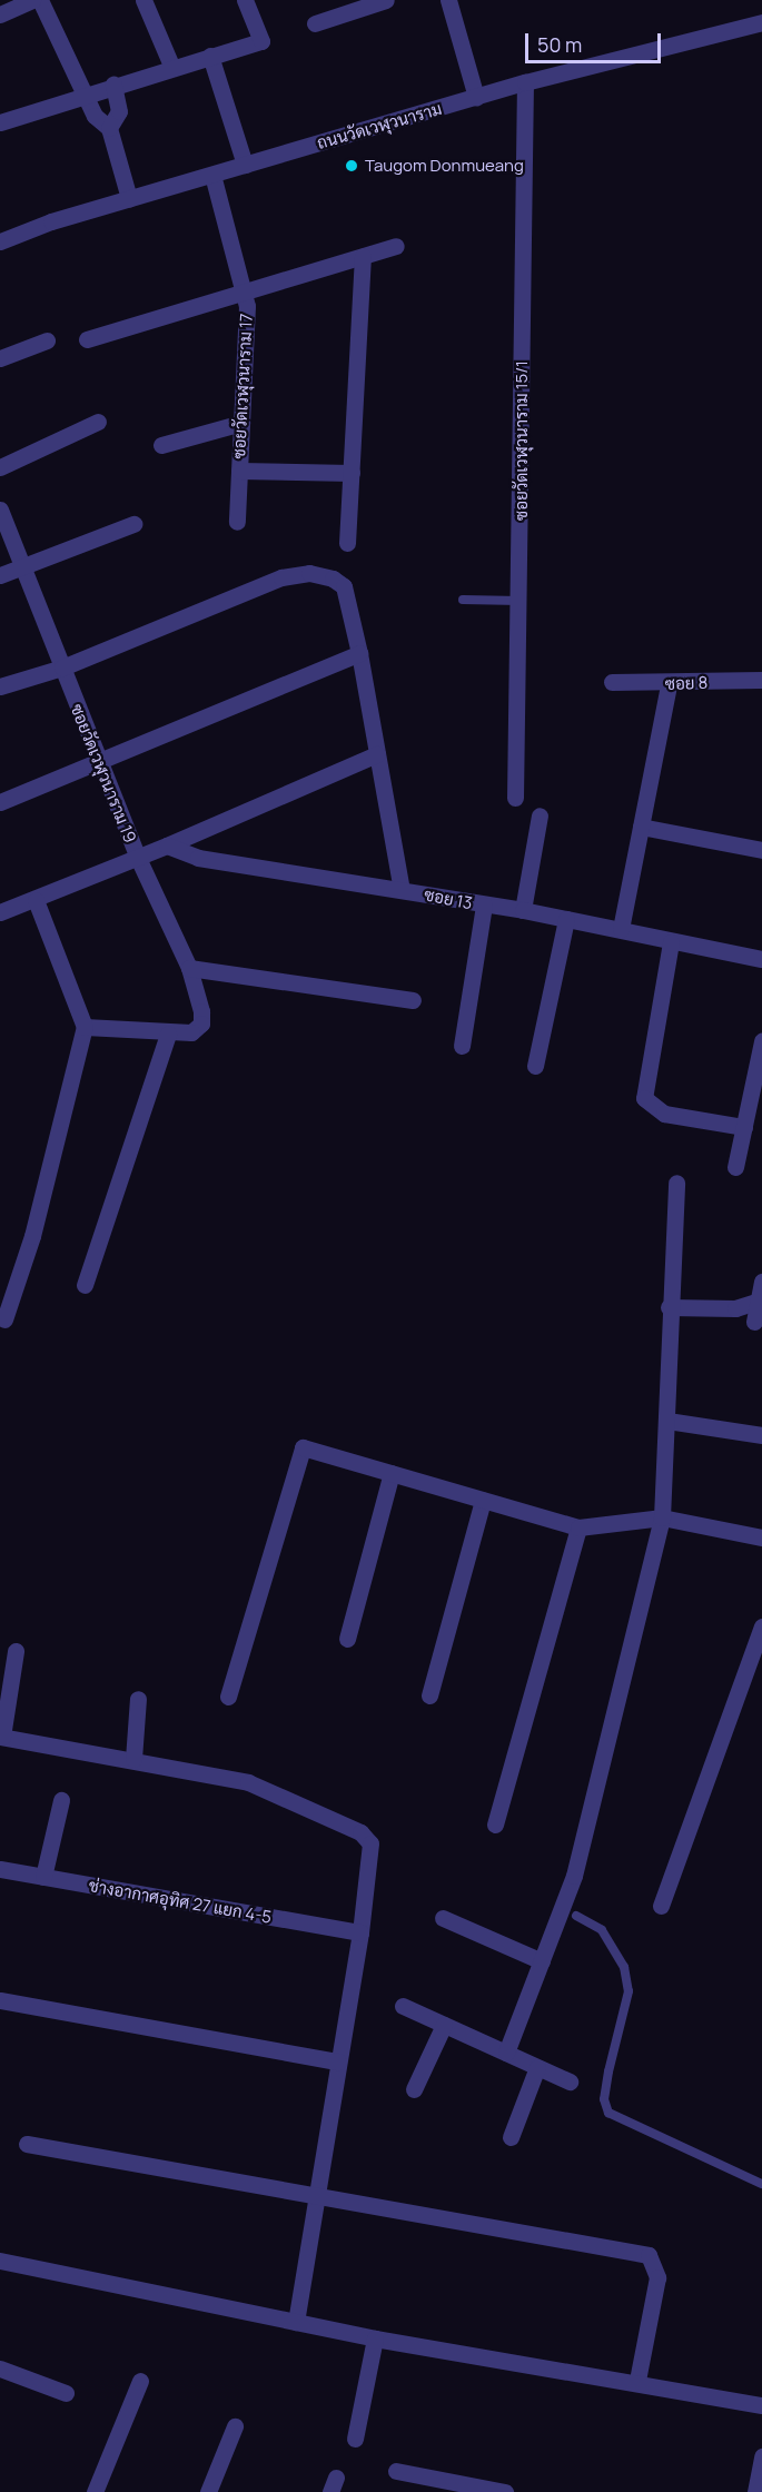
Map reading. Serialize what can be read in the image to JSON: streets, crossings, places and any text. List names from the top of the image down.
{
  "streets": {
    "street": [
      "ถนนวัดเวฬุวนาราม",
      "ซอยวัดเวฬุวนาราม 17",
      "ซอยวัดเวฬุวนาราม 15/1",
      "ซอย 8",
      "ซอยวัดเวฬุวนาราม 19",
      "ซอย 13",
      "ช่างอากาศอุทิศ 27 แยก 4-5"
    ]
  },
  "crossings": [
    ["ถนนวัดเวฬุวนาราม", "ซอยวัดเวฬุวนาราม 17"],
    ["ถนนวัดเวฬุวนาราม", "ซอยวัดเวฬุวนาราม 15/1"]
  ],
  "places": ["Taugom Donmueang"],
  "scale_bar": "50 m"
}
